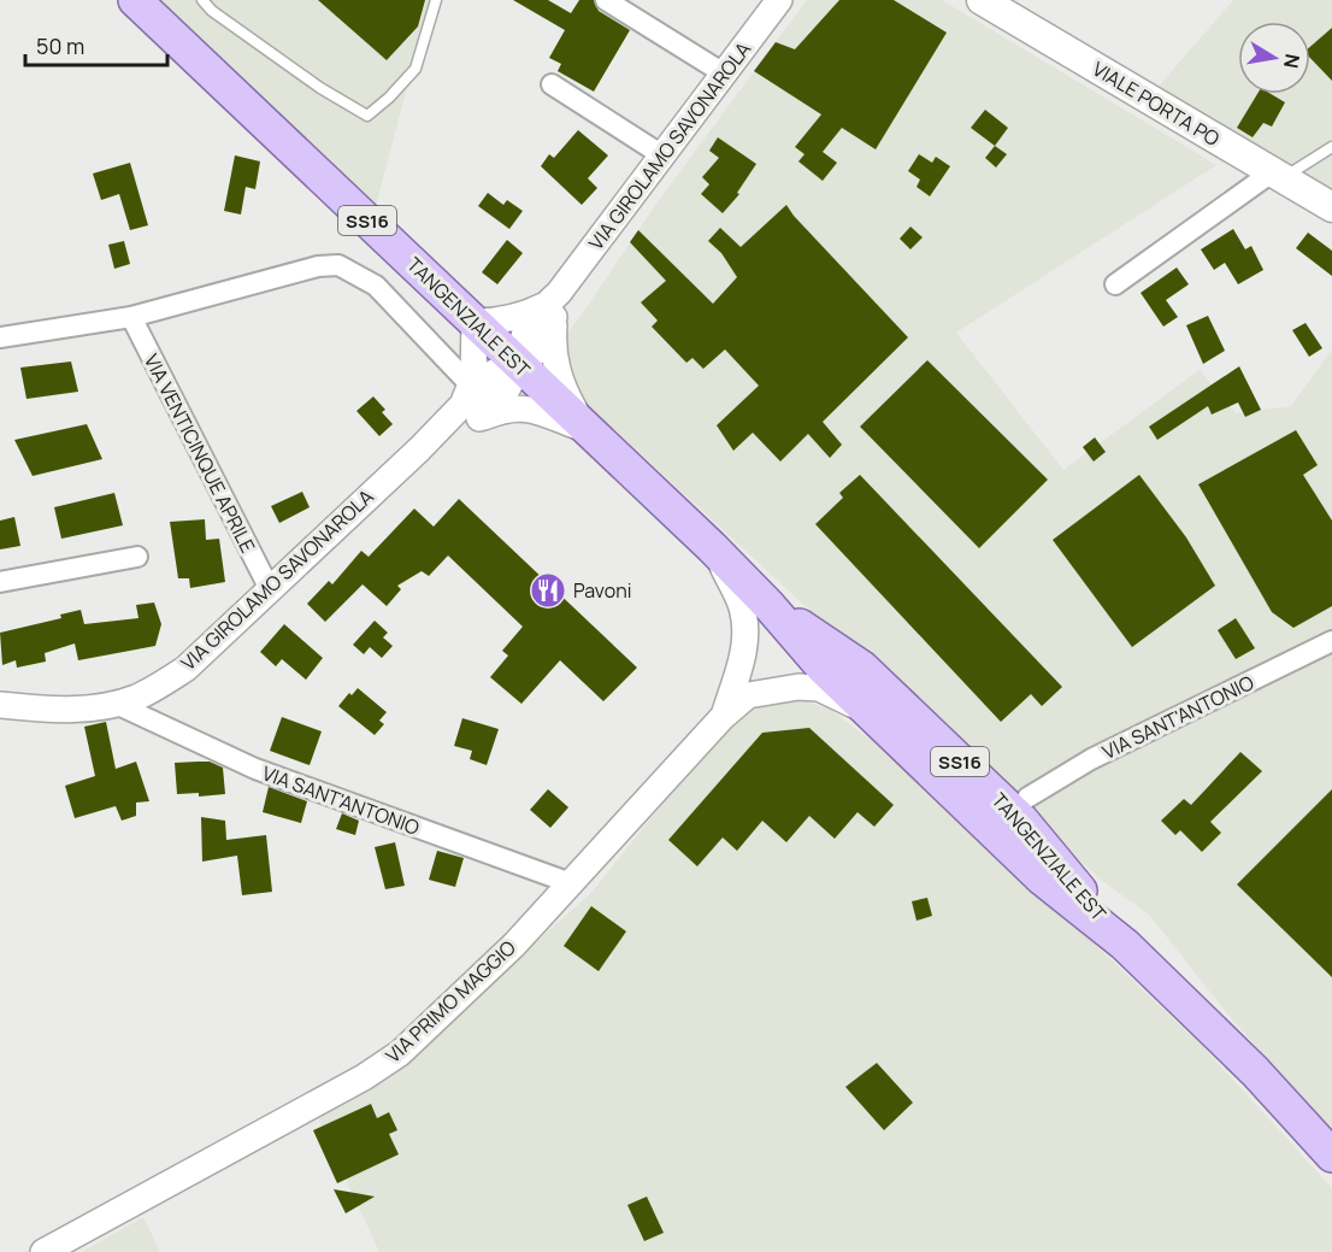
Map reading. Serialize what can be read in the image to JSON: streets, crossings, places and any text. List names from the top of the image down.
{
  "streets": {
    "main road": ["VIALE PORTA PO", "SS16", "TANGENZIALE EST"],
    "street": [
      "VIA GIROLAMO SAVONAROLA",
      "VIA VENTICINQUE APRILE",
      "VIA SANT'ANTONIO",
      "VIA PRIMO MAGGIO"
    ]
  },
  "crossings": [
    ["VIA GIROLAMO SAVONAROLA", "TANGENZIALE EST"],
    ["VIA GIROLAMO SAVONAROLA", "VIA VENTICINQUE APRILE"],
    ["VIA GIROLAMO SAVONAROLA", "VIA SANT'ANTONIO"],
    ["TANGENZIALE EST", "VIA PRIMO MAGGIO"],
    ["VIA SANT'ANTONIO", "VIA PRIMO MAGGIO"]
  ],
  "places": {
    "restaurant": ["Pavoni"]
  },
  "scale_bar": "50 m",
  "north": "right"
}
